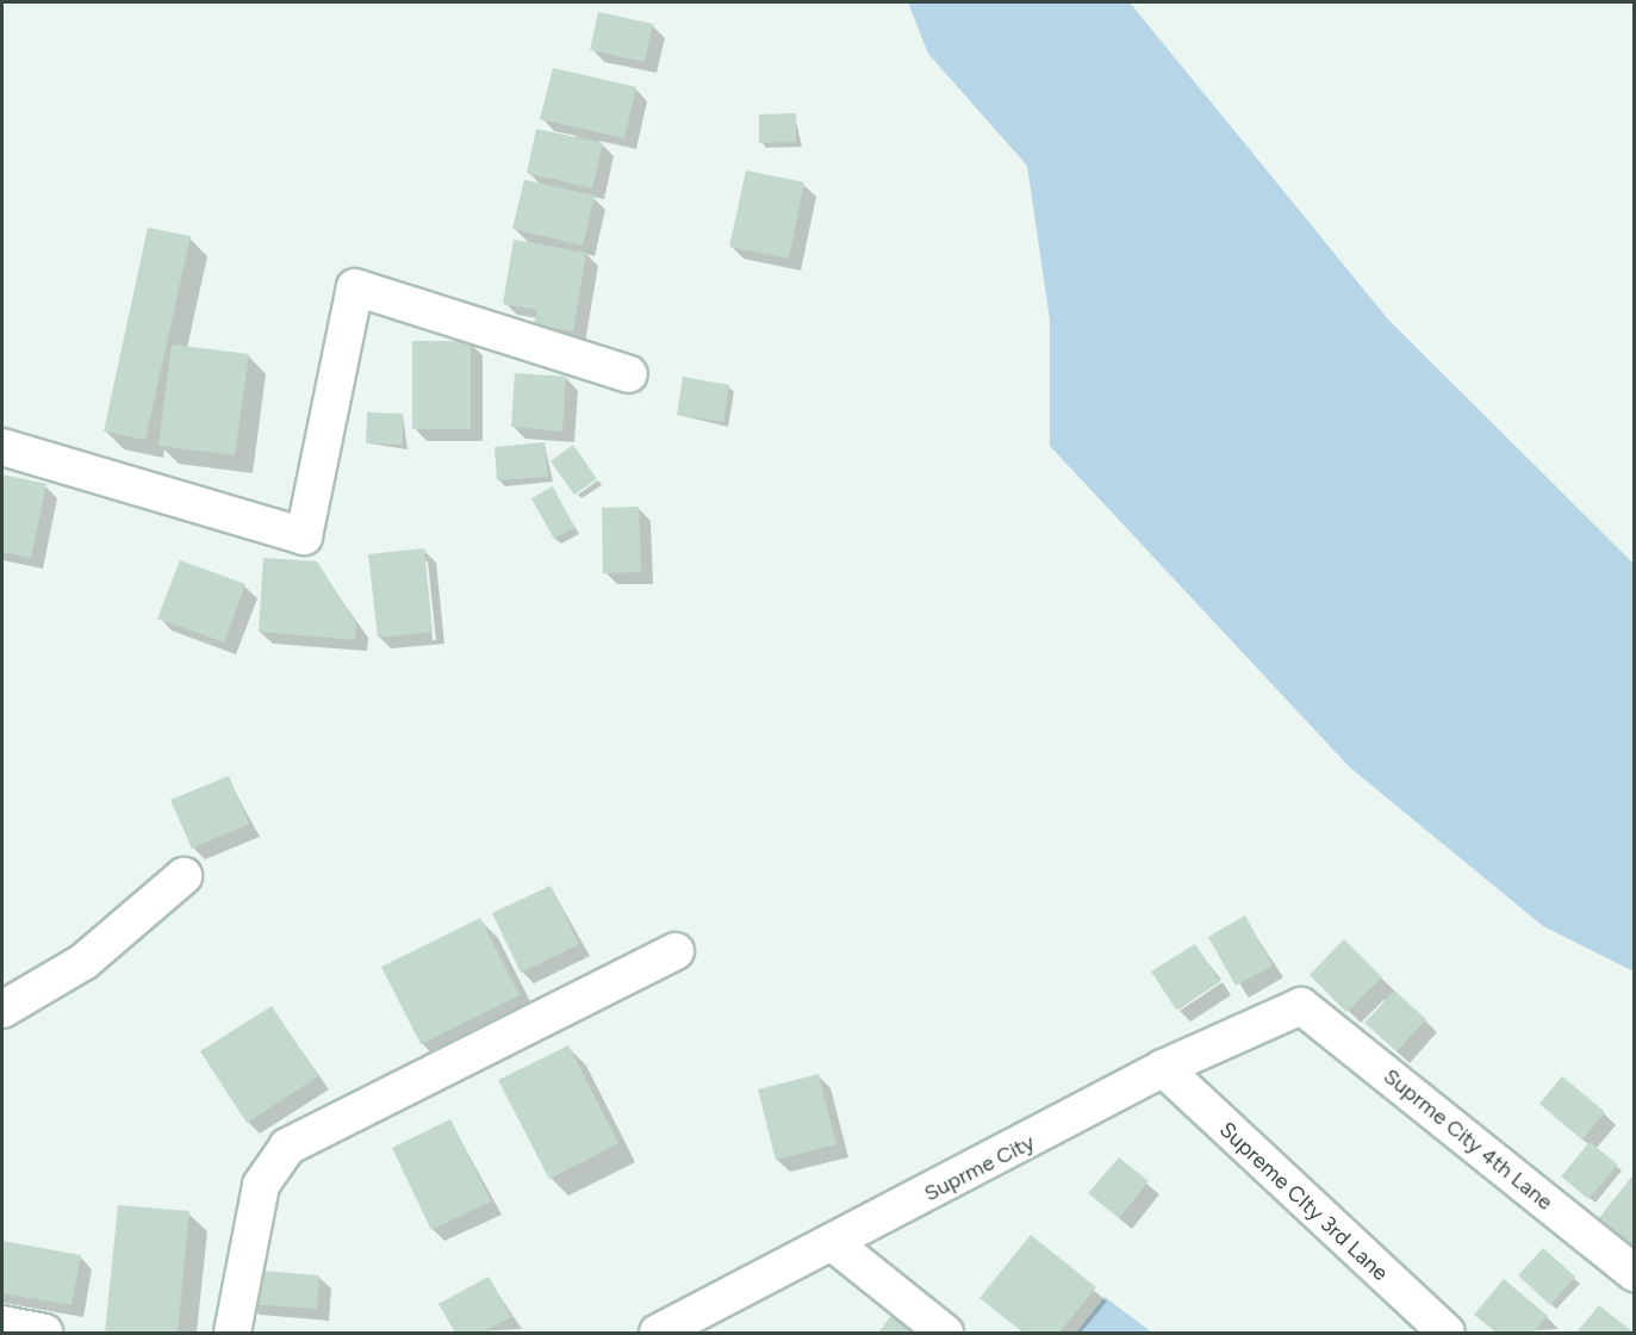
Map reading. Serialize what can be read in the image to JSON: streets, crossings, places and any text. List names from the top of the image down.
{
  "streets": {
    "street": ["Suprme City 4th Lane", "Suprme City", "Supreme CIty 3rd Lane"]
  },
  "crossings": [
    ["Suprme City 4th Lane", "Suprme City"],
    ["Suprme City", "Supreme CIty 3rd Lane"]
  ]
}
